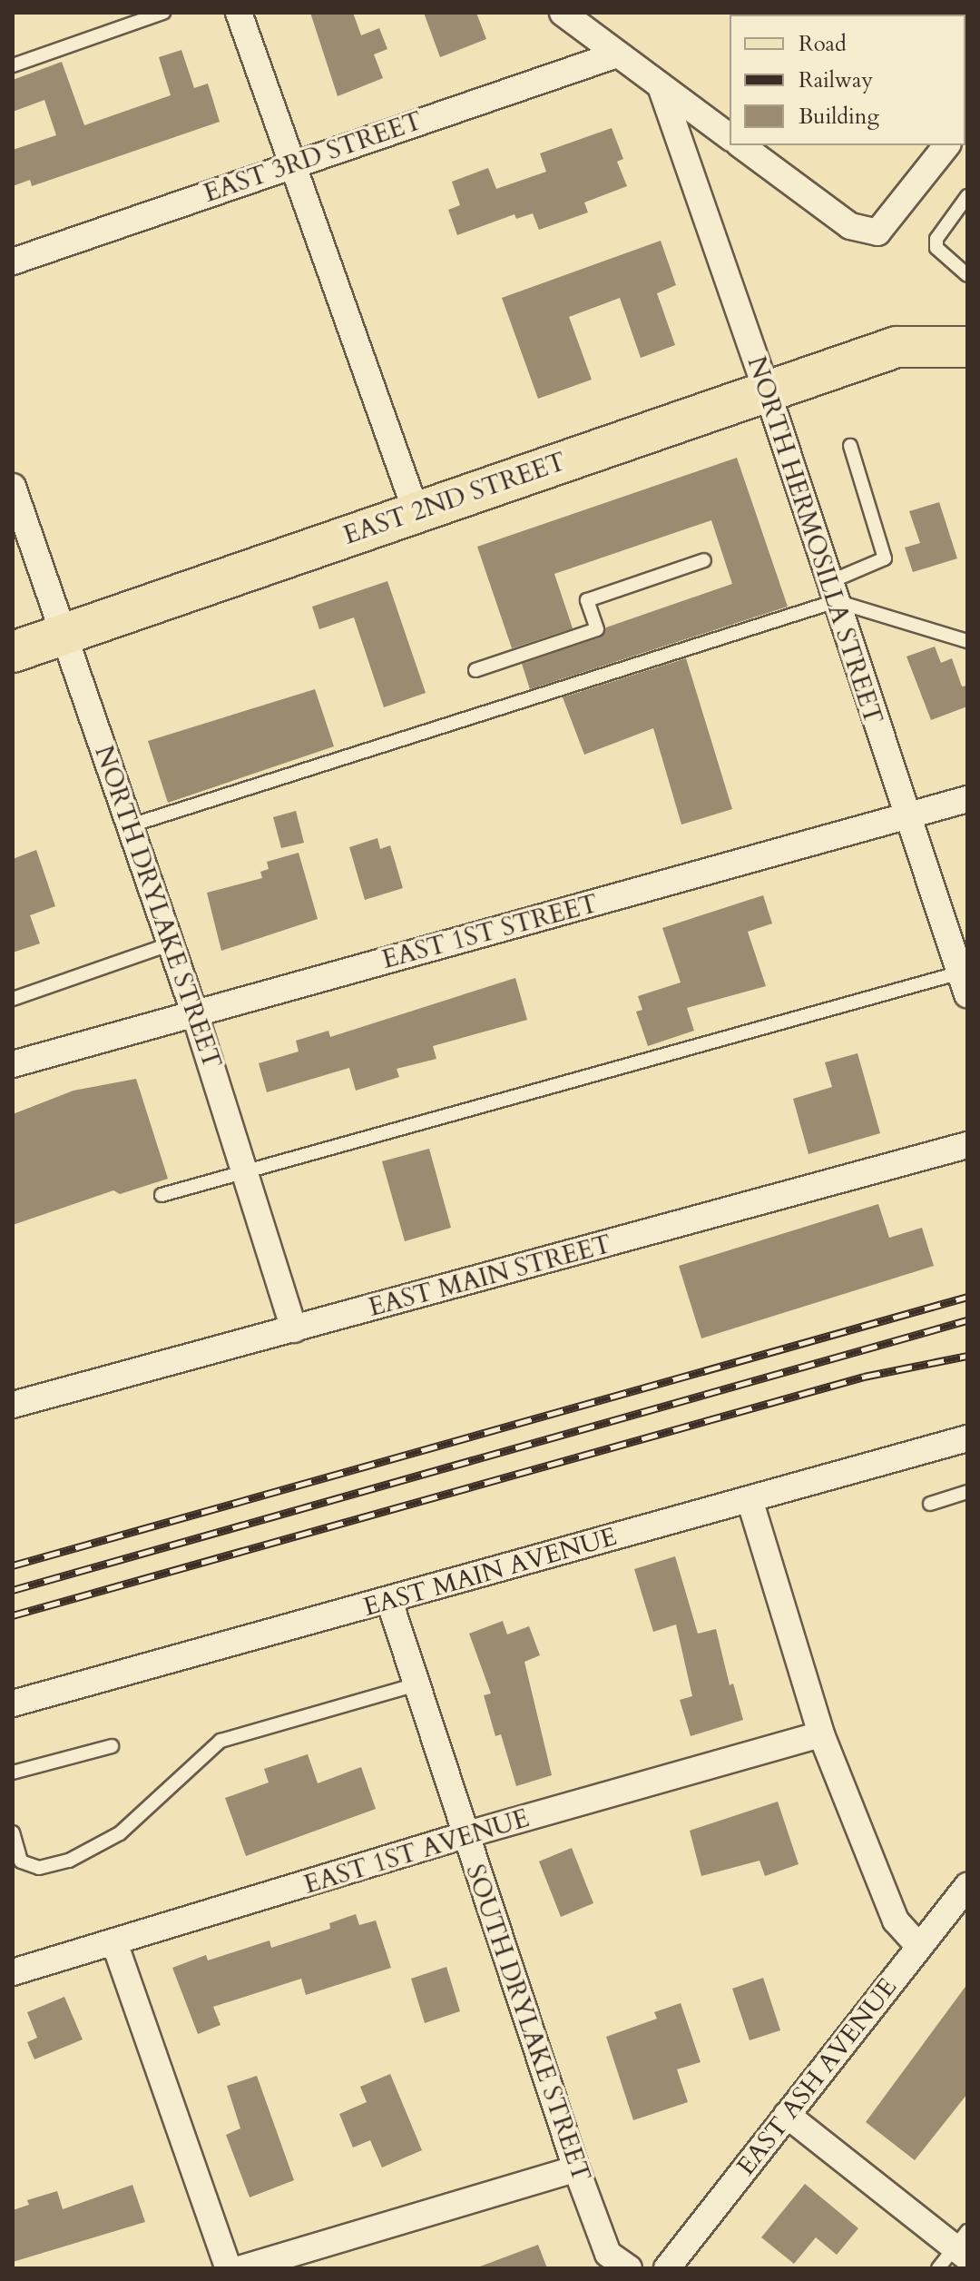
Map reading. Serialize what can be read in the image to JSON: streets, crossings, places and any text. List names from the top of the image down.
{
  "streets": {
    "main road": ["EAST 2ND STREET"],
    "street": [
      "EAST 3RD STREET",
      "NORTH HERMOSILLA STREET",
      "NORTH DRYLAKE STREET",
      "EAST 1ST STREET",
      "EAST MAIN STREET",
      "EAST MAIN AVENUE",
      "EAST 1ST AVENUE",
      "SOUTH DRYLAKE STREET",
      "EAST ASH AVENUE"
    ]
  },
  "crossings": [
    ["EAST 2ND STREET", "NORTH HERMOSILLA STREET"],
    ["EAST 2ND STREET", "NORTH DRYLAKE STREET"],
    ["NORTH HERMOSILLA STREET", "EAST 1ST STREET"],
    ["NORTH DRYLAKE STREET", "EAST 1ST STREET"],
    ["NORTH DRYLAKE STREET", "EAST MAIN STREET"],
    ["EAST MAIN AVENUE", "SOUTH DRYLAKE STREET"],
    ["EAST 1ST AVENUE", "SOUTH DRYLAKE STREET"]
  ],
  "legend": ["Road", "Railway", "Building"]
}
